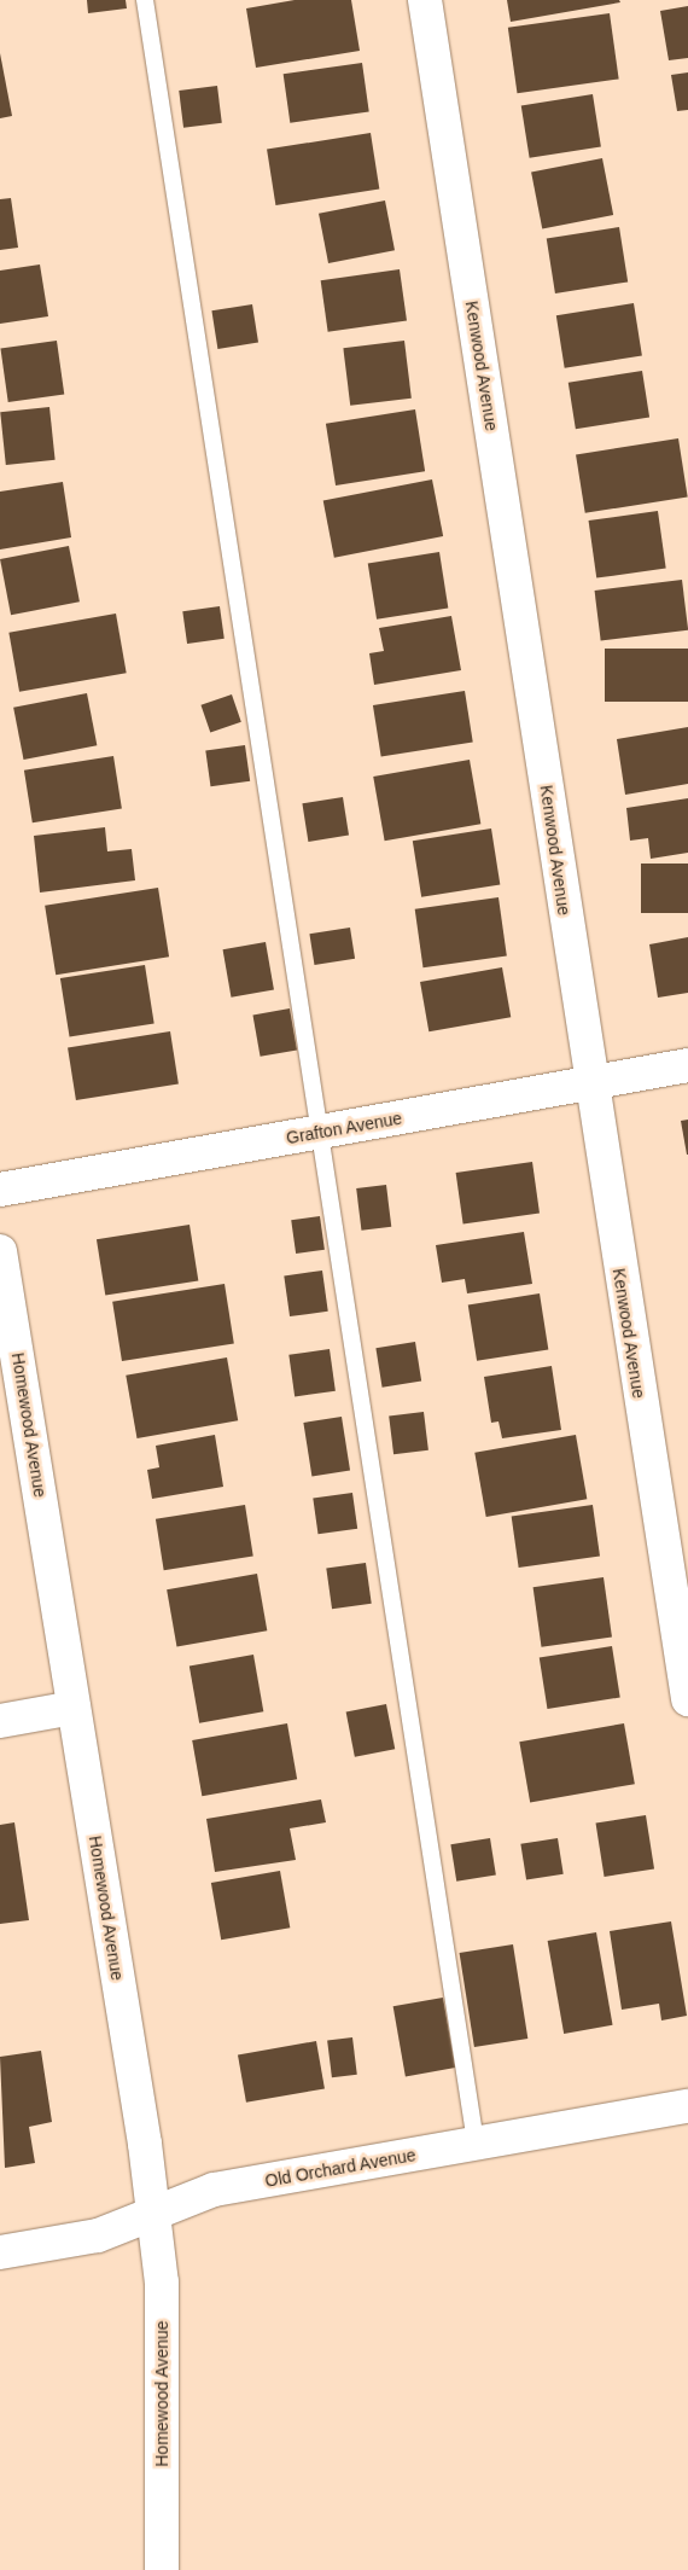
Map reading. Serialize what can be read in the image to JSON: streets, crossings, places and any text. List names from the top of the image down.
{
  "streets": {
    "street": [
      "Kenwood Avenue",
      "Grafton Avenue",
      "Homewood Avenue",
      "Old Orchard Avenue"
    ]
  },
  "crossings": [
    ["Kenwood Avenue", "Grafton Avenue"],
    ["Homewood Avenue", "Old Orchard Avenue"]
  ]
}
